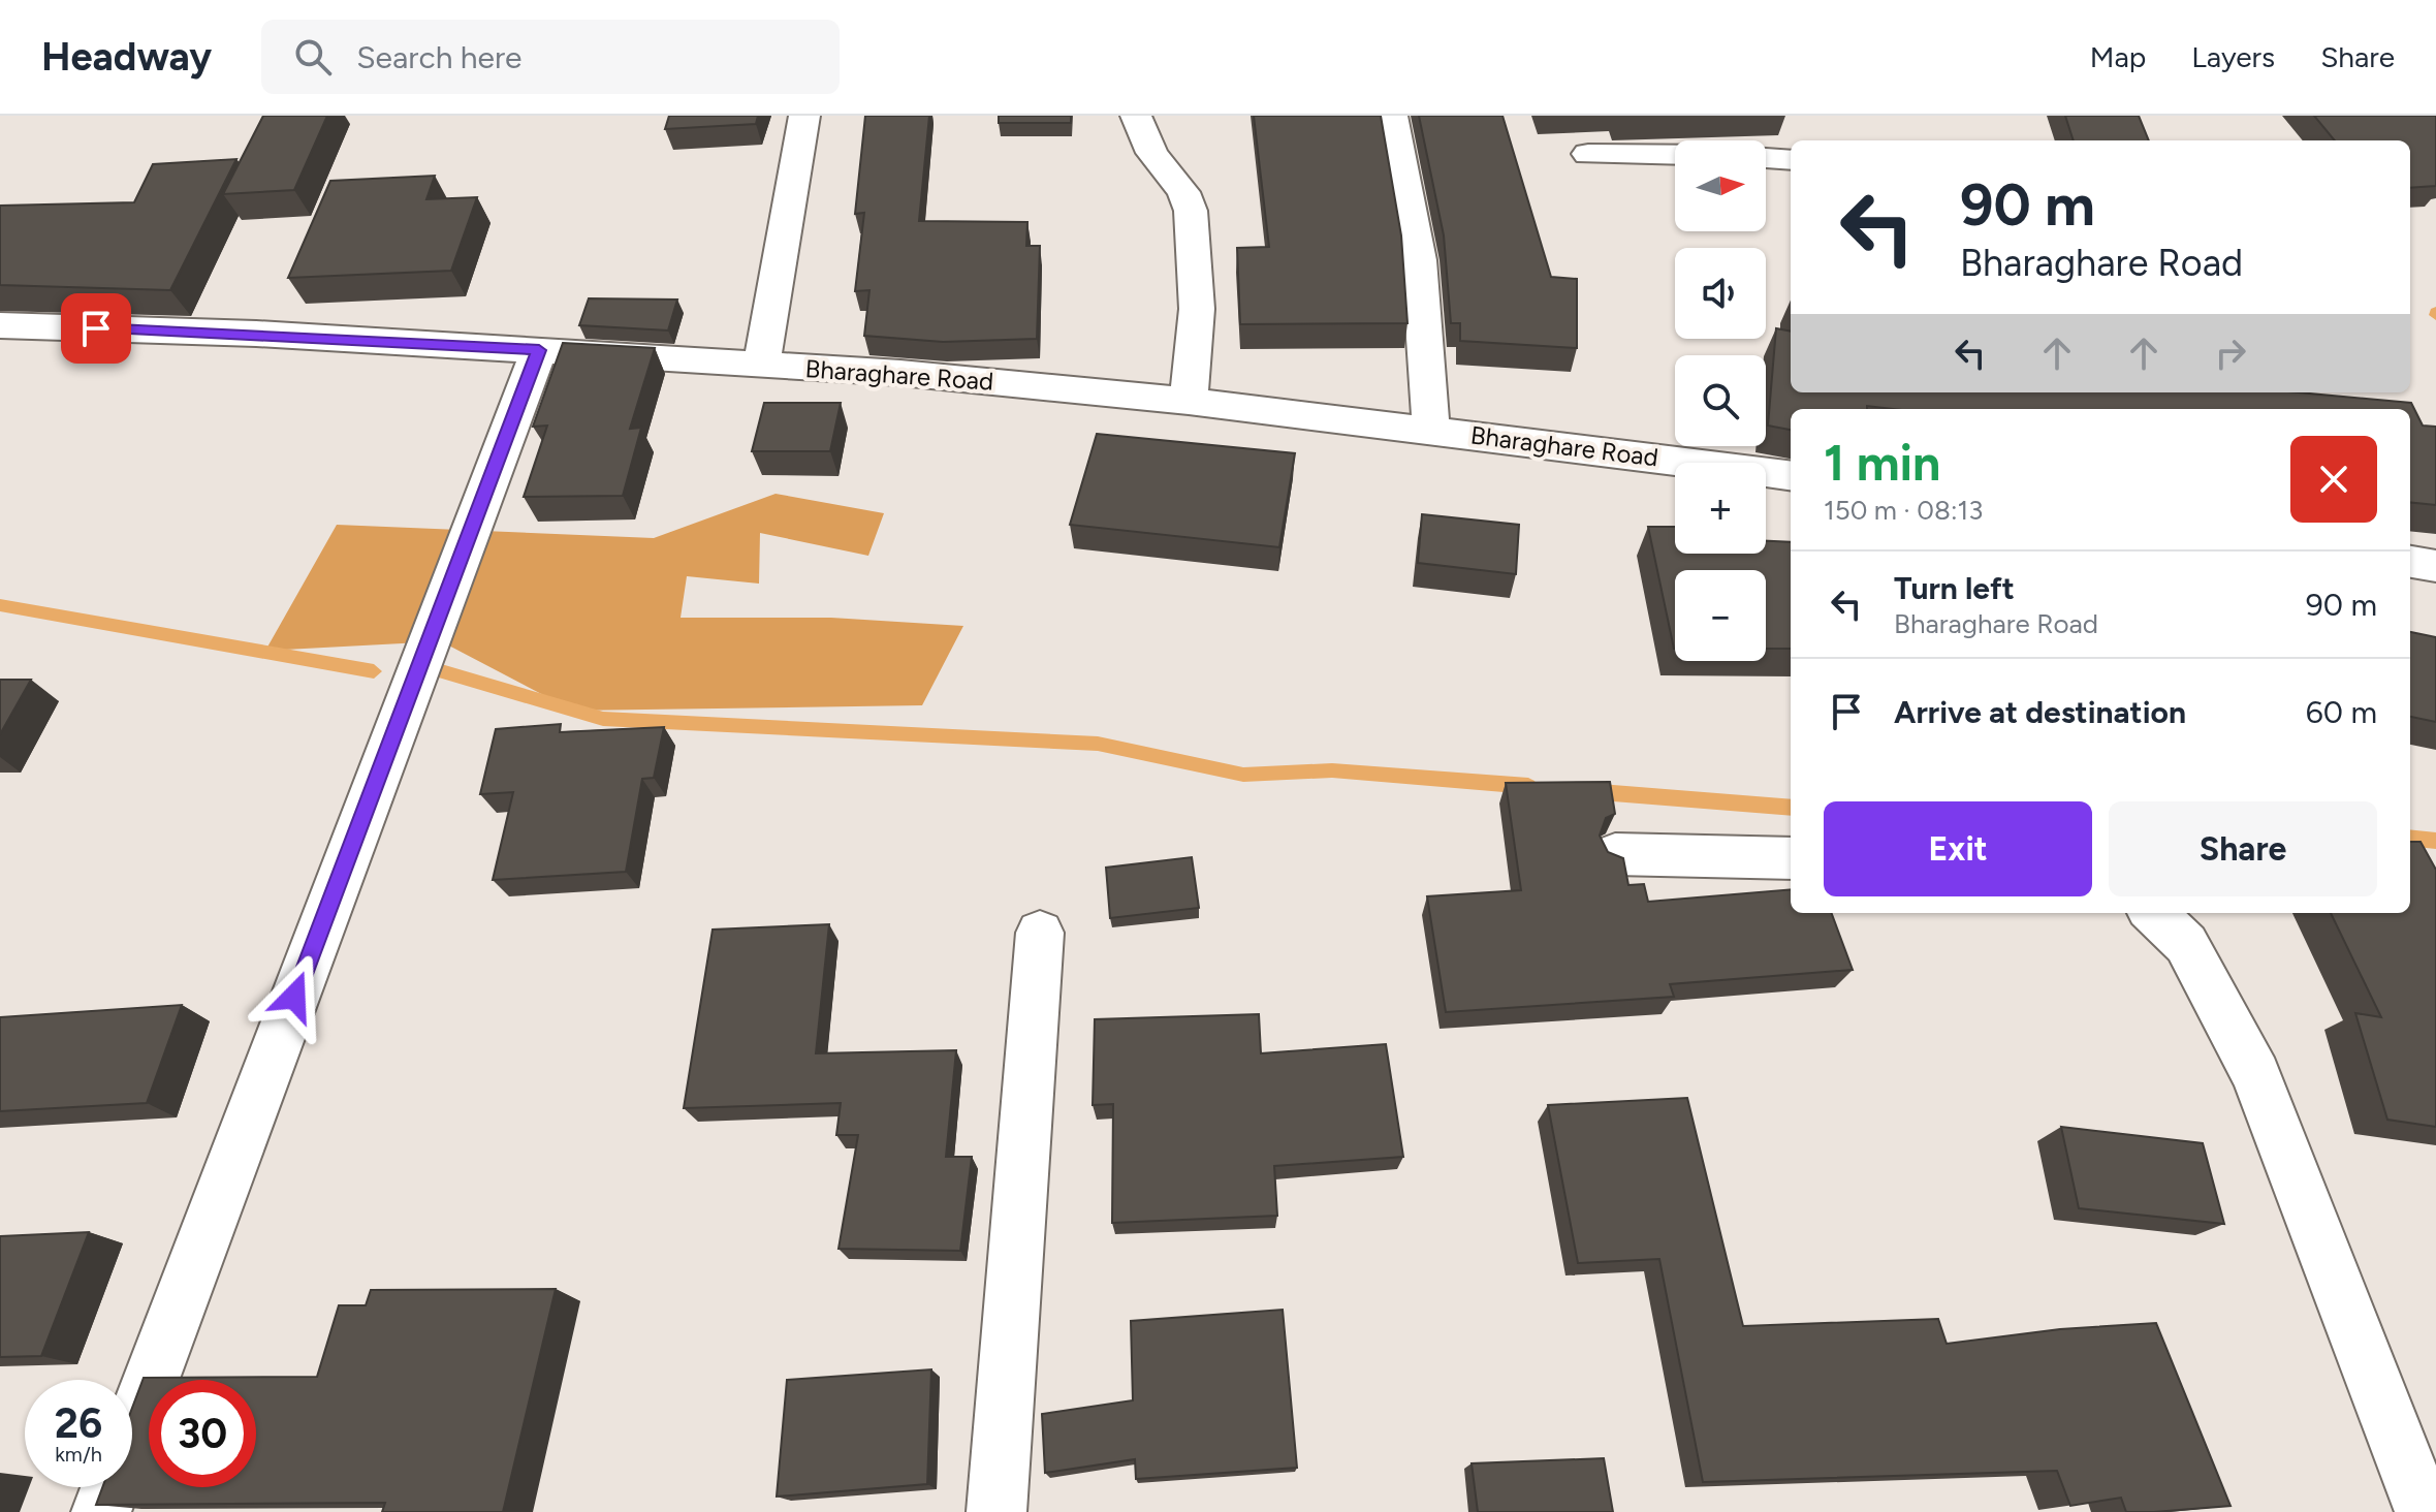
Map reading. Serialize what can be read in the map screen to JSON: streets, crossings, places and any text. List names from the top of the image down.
{
  "streets": {
    "street": ["Bharaghare Road"]
  },
  "north": "right",
  "page": {
    "header": "Headway",
    "search": "Search here",
    "nav": ["Map", "Layers", "Share"],
    "map_buttons": ["+", "−"],
    "turn": ["90 m", "Bharaghare Road"],
    "heading": ["1 min", "150 m · 08:13"],
    "list": [
      {
        "name": "Turn left",
        "note": "Bharaghare Road",
        "value": "90 m"
      },
      {
        "name": "Arrive at destination",
        "value": "60 m"
      }
    ],
    "buttons": ["Exit", "Share"],
    "speed": "26 km/h",
    "limit": "30"
  }
}
